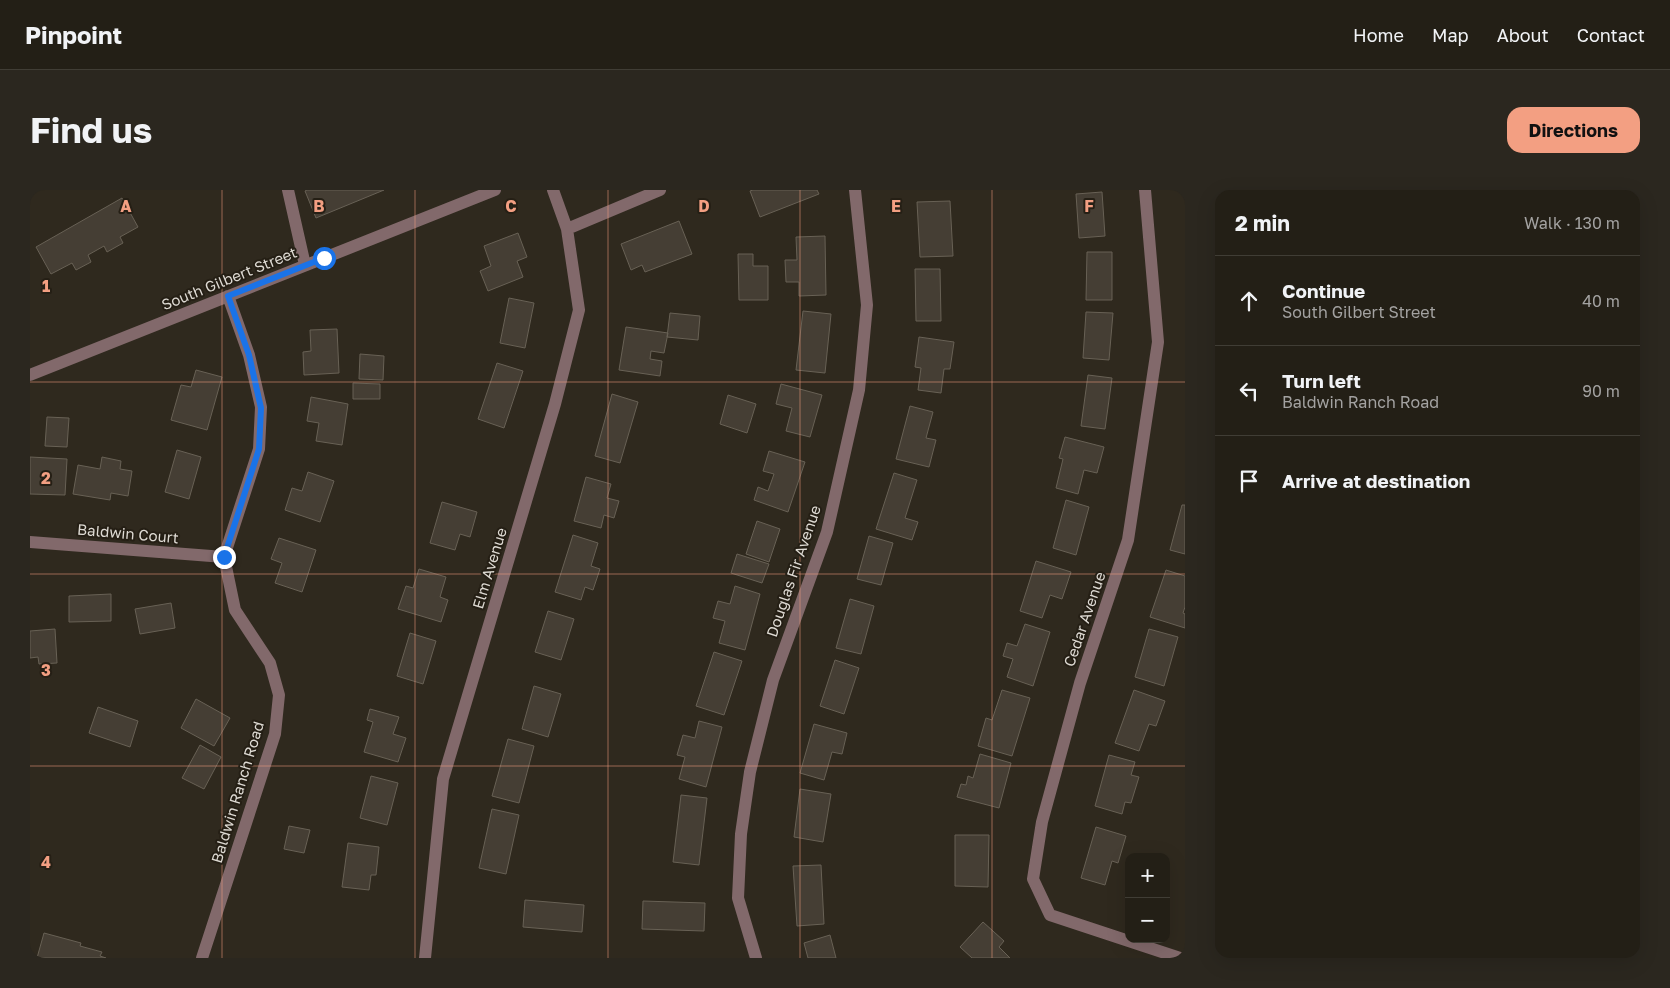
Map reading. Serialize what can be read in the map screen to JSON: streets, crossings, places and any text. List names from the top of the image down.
{
  "streets": {
    "street": [
      "South Gilbert Street",
      "Baldwin Court",
      "Elm Avenue",
      "Douglas Fir Avenue",
      "Cedar Avenue",
      "Baldwin Ranch Road"
    ]
  },
  "crossings": [
    ["South Gilbert Street", "Baldwin Ranch Road"],
    ["Baldwin Court", "Baldwin Ranch Road"]
  ],
  "page": {
    "header": "Pinpoint",
    "nav": [
      "Home",
      "Map",
      "About",
      "Contact"
    ],
    "buttons": "Directions",
    "title": "Find us",
    "heading": ["2 min", "Walk · 130 m"],
    "list": [
      ["Continue", "South Gilbert Street", "40 m"],
      ["Turn left", "Baldwin Ranch Road", "90 m"],
      "Arrive at destination"
    ],
    "map_buttons": ["+", "−"]
  },
  "grid": {
    "columns": [
      "A",
      "B",
      "C",
      "D",
      "E",
      "F"
    ],
    "rows": [
      "1",
      "2",
      "3",
      "4"
    ]
  }
}
